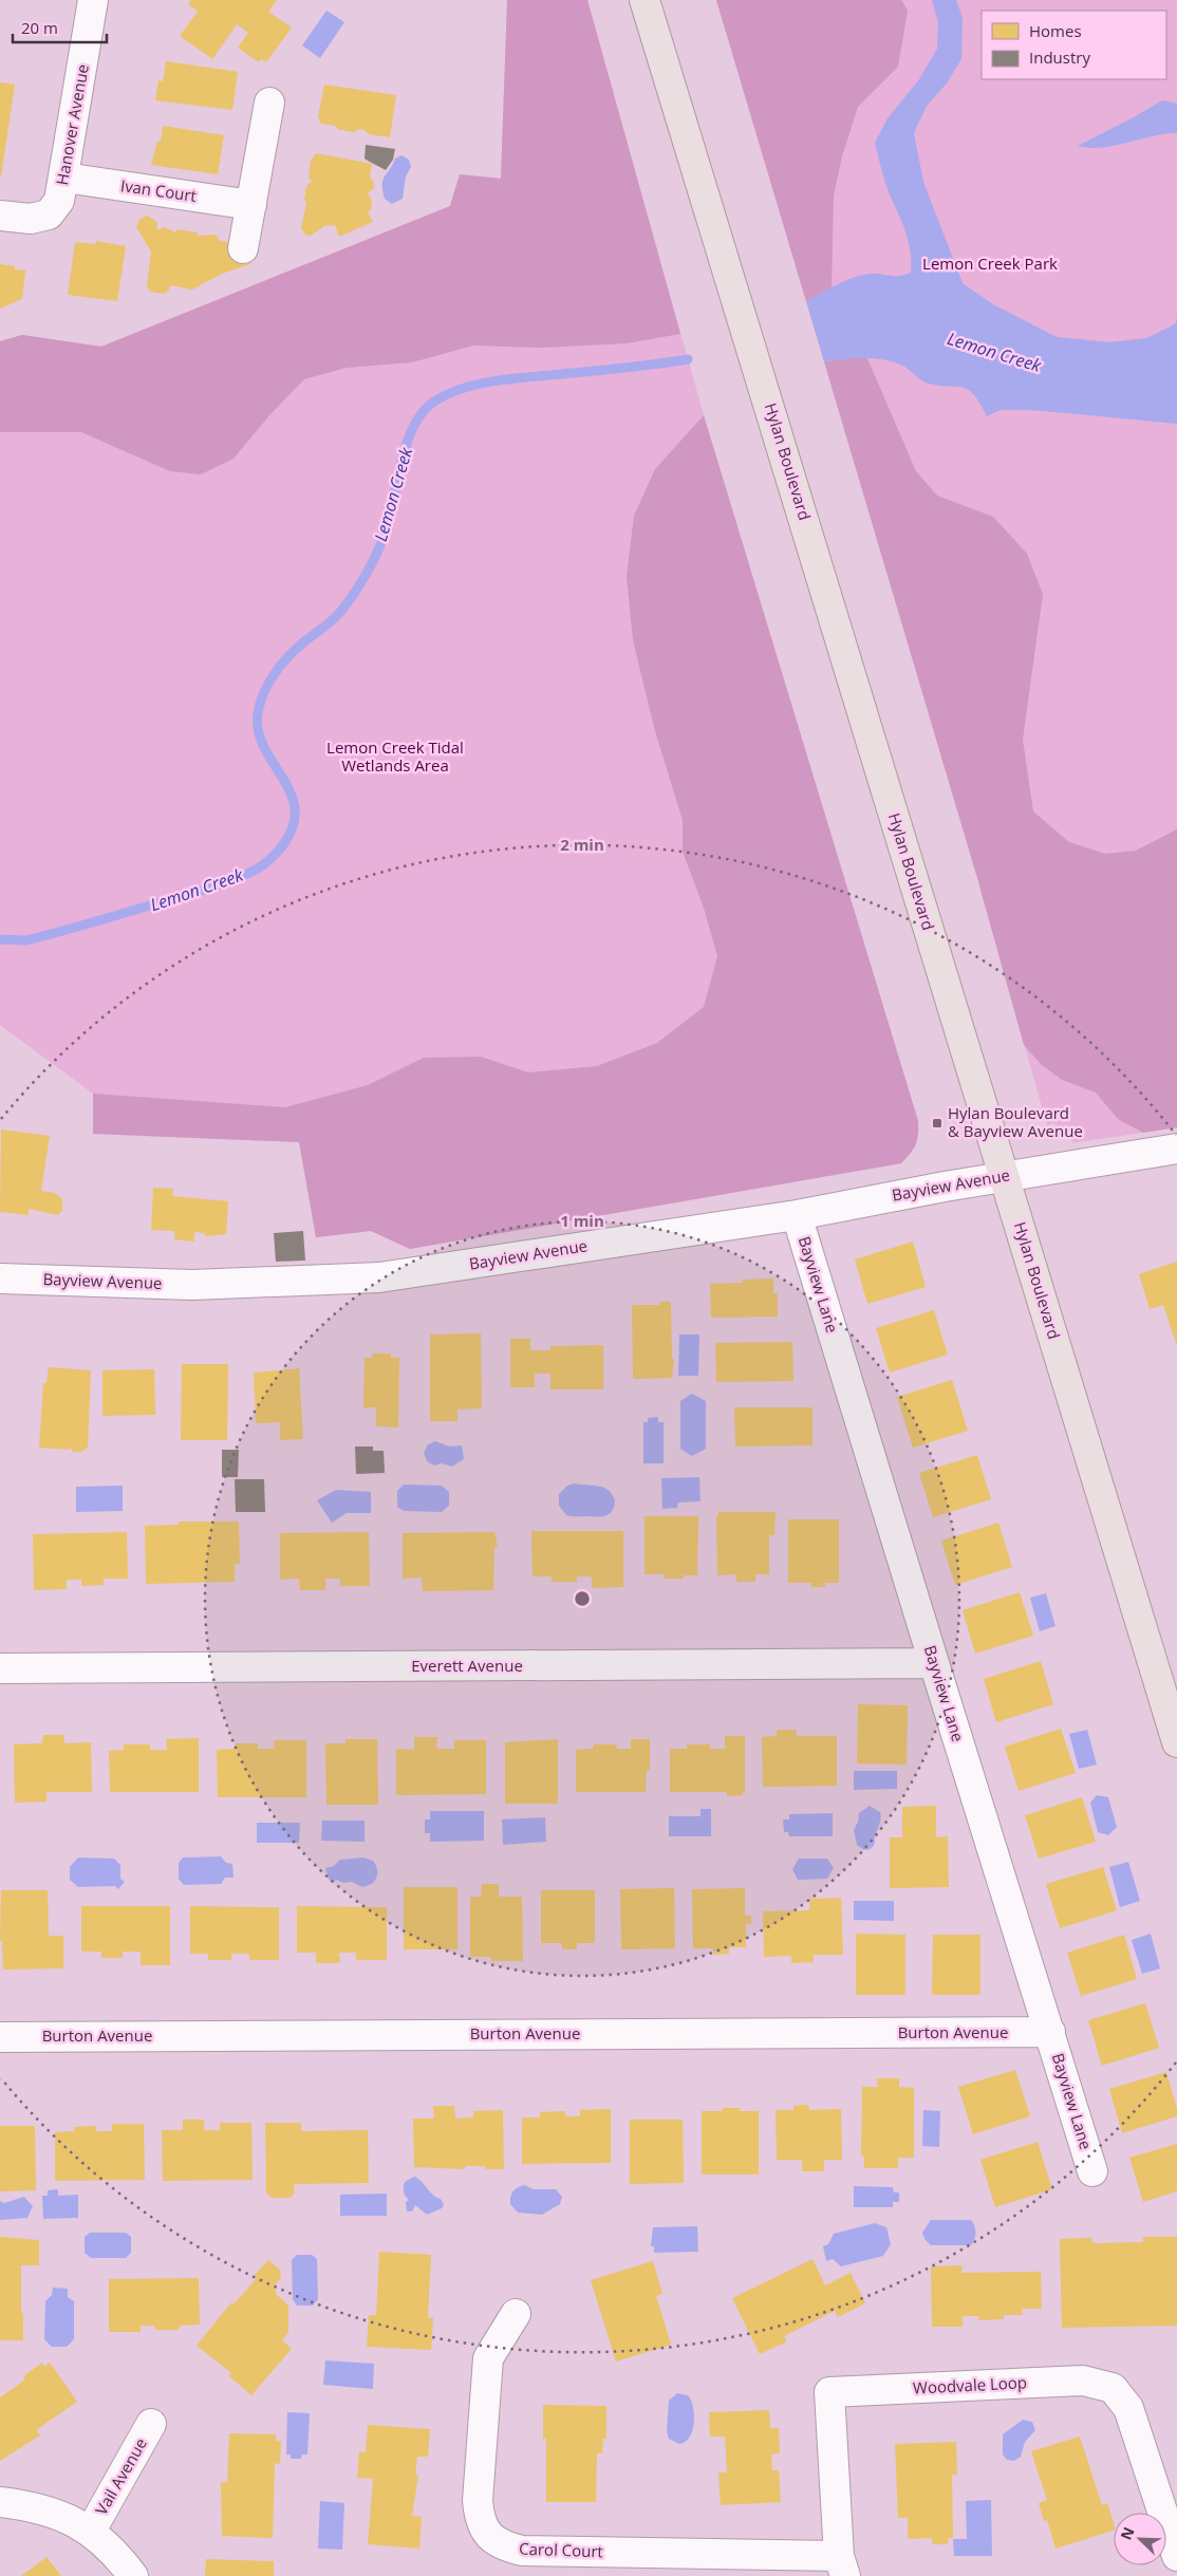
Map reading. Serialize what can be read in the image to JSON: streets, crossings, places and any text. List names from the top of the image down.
{
  "streets": {
    "main road": ["Hylan Boulevard"],
    "street": [
      "Hanover Avenue",
      "Ivan Court",
      "Bayview Avenue",
      "Bayview Lane",
      "Everett Avenue",
      "Burton Avenue",
      "Woodvale Loop",
      "Vail Avenue",
      "Carol Court"
    ]
  },
  "crossings": [
    ["Hanover Avenue", "Ivan Court"],
    ["Hylan Boulevard", "Bayview Avenue"],
    ["Bayview Avenue", "Bayview Lane"],
    ["Bayview Lane", "Everett Avenue"],
    ["Bayview Lane", "Burton Avenue"],
    ["Woodvale Loop", "Carol Court"]
  ],
  "water": ["Lemon Creek"],
  "parks": ["Lemon Creek Park", "Lemon Creek Tidal Wetlands Area"],
  "places": {
    "transit": ["Hylan Boulevard & Bayview Avenue"]
  },
  "legend": ["Homes", "Industry"],
  "scale_bar": "20 m",
  "north": "top left",
  "rings": ["2 min", "1 min"]
}
